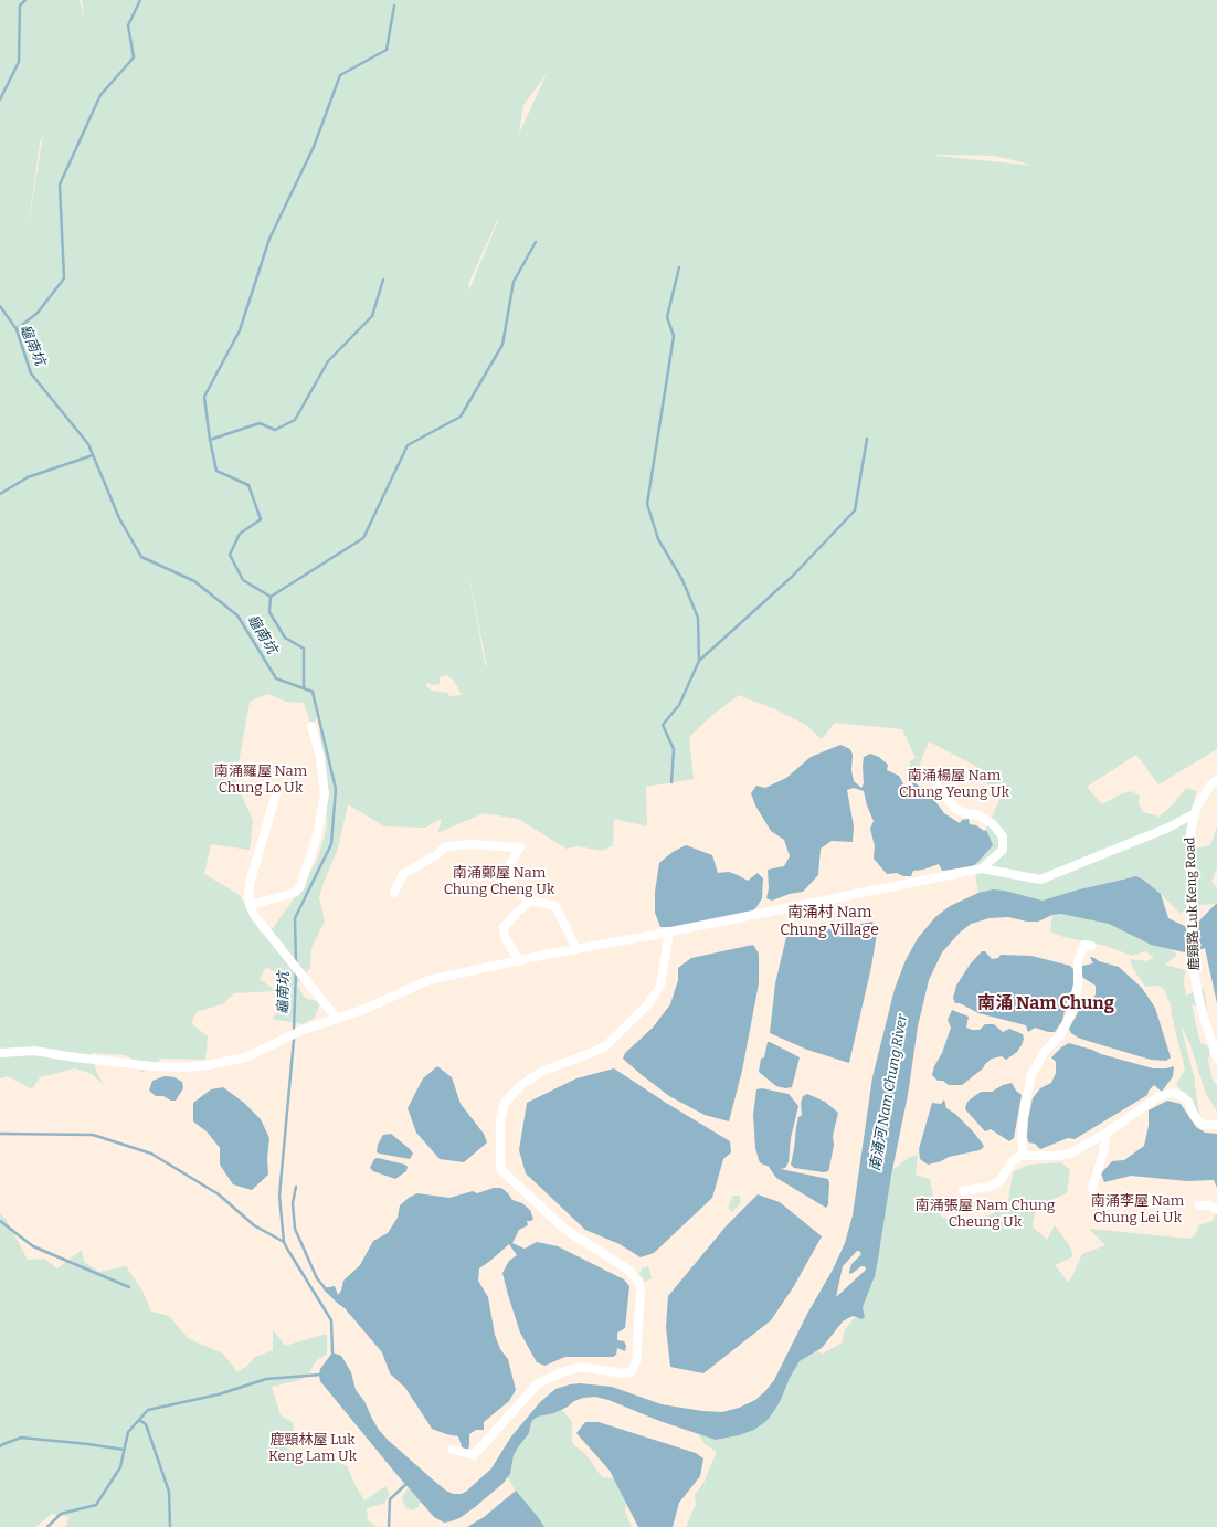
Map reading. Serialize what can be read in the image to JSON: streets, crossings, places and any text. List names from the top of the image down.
{
  "streets": {
    "street": ["鹿頸路 Luk Keng Road"]
  },
  "districts": [
    "南涌羅屋 Nam Chung Lo Uk",
    "南涌楊屋 Nam Chung Yeung Uk",
    "南涌鄭屋 Nam Chung Cheng Uk",
    "南涌村 Nam Chung Village",
    "南涌 Nam Chung",
    "南涌李屋 Nam Chung Lei Uk",
    "南涌張屋 Nam Chung Cheung Uk",
    "鹿頸林屋 Luk Keng Lam Uk"
  ],
  "water": ["龜南坑", "南涌河 Nam Chung River"]
}
